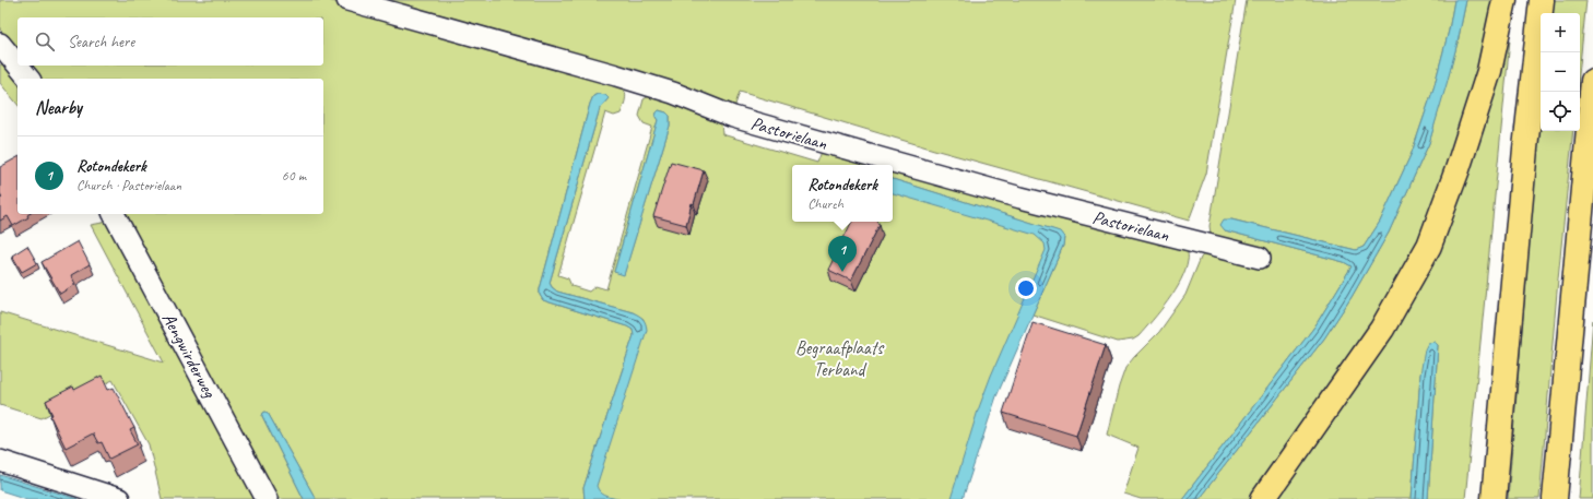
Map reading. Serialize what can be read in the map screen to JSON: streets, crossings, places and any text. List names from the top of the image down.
{
  "streets": {
    "street": ["Pastorielaan", "Aengwirderweg"]
  },
  "parks": ["Begraafplaats Terband"],
  "page": {
    "map_buttons": ["+", "−"],
    "search": "Search here",
    "heading": "Nearby",
    "list": [
      {
        "mark": "1",
        "name": "Rotondekerk",
        "note": "Church · Pastorielaan",
        "value": "60 m"
      }
    ],
    "popup": ["Rotondekerk", "Church"],
    "pins": "1"
  }
}
